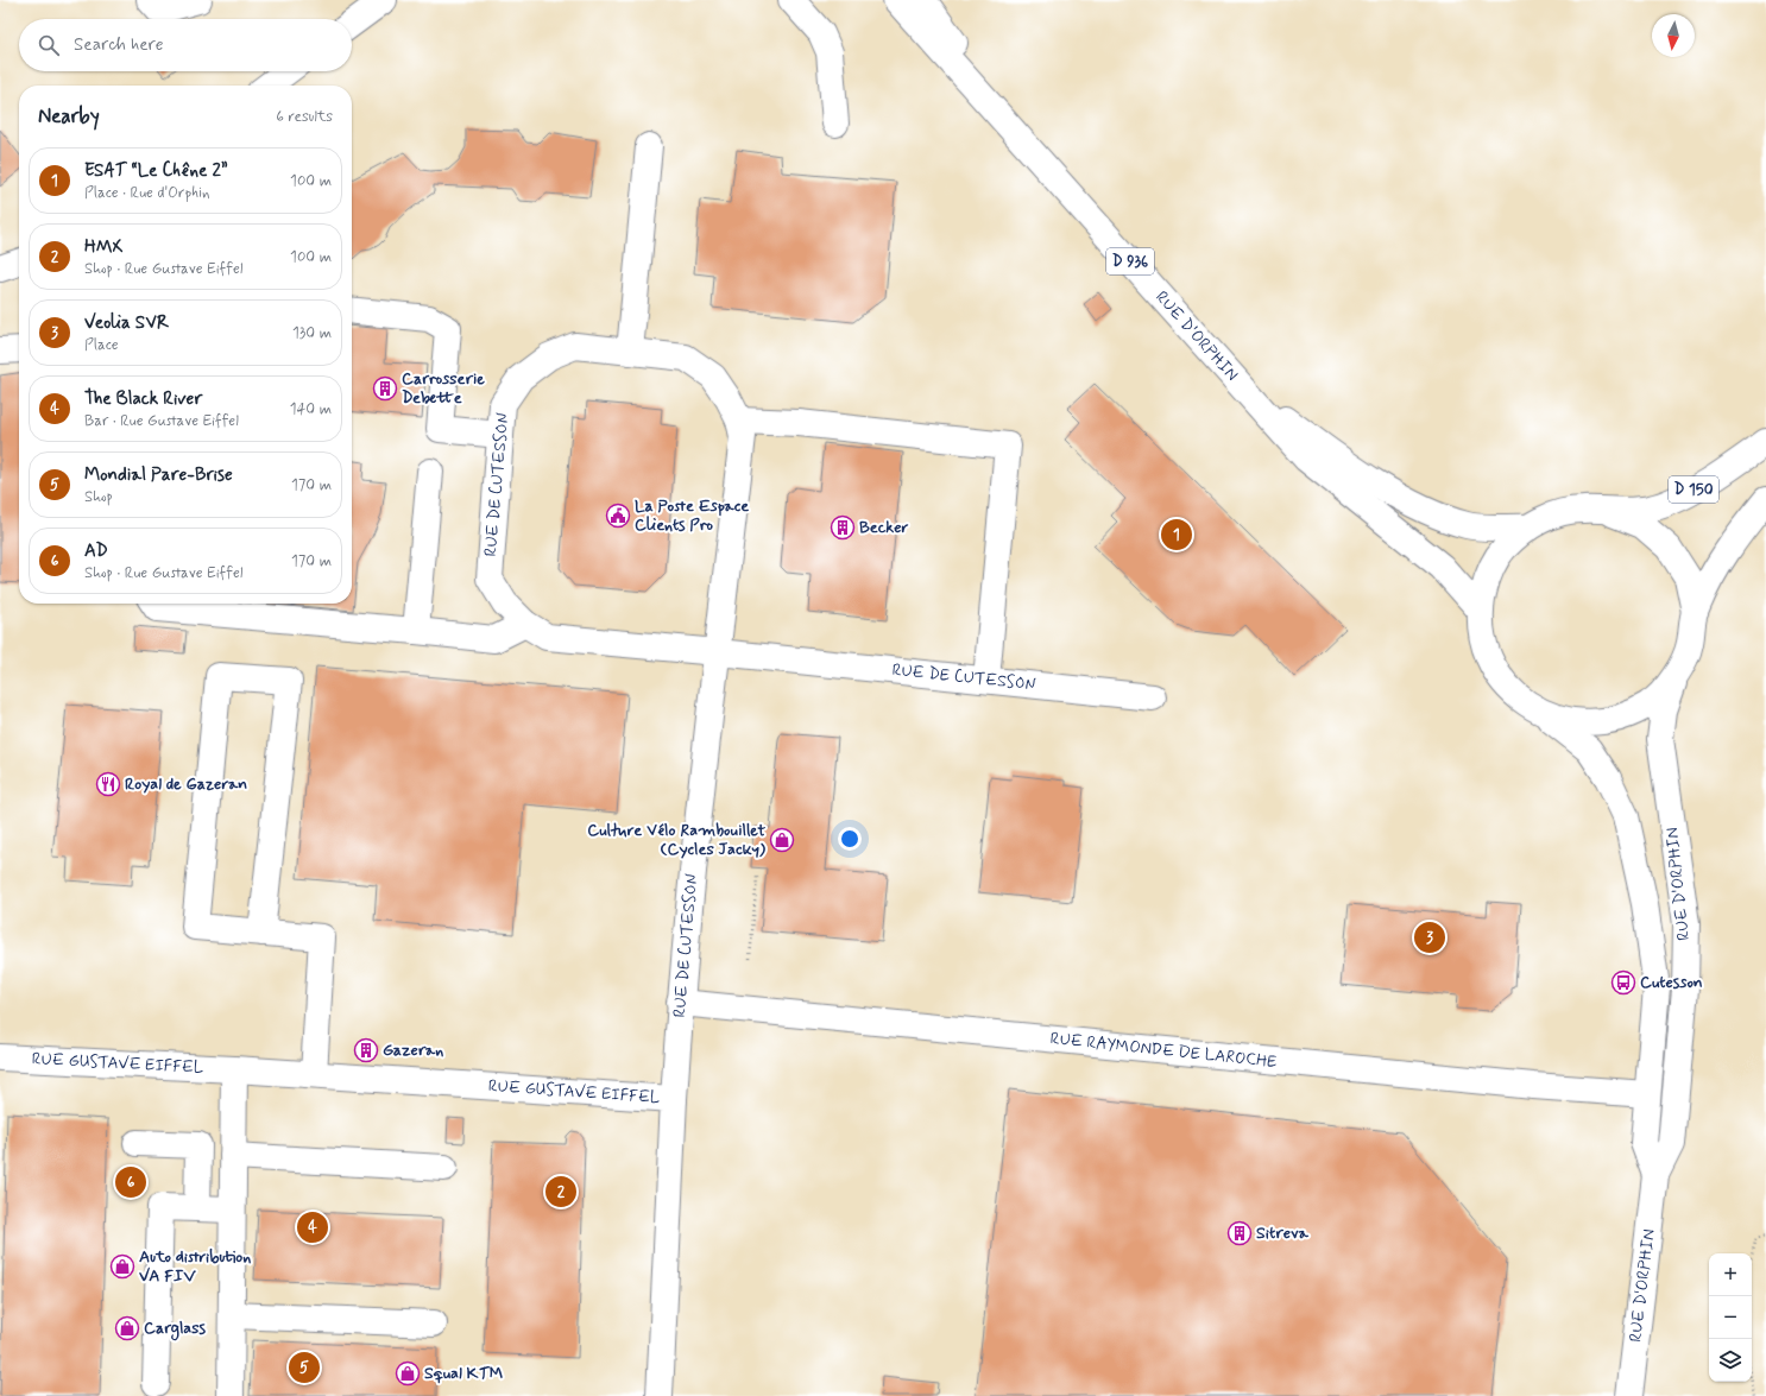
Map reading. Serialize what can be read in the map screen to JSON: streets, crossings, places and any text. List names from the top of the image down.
{
  "streets": {
    "main road": [
      "D 936",
      "RUE D'ORPHIN",
      "RUE DE CUTESSON",
      "D 150",
      "RUE RAYMONDE DE LAROCHE",
      "RUE GUSTAVE EIFFEL"
    ]
  },
  "crossings": [
    ["RUE D'ORPHIN", "RUE RAYMONDE DE LAROCHE"],
    ["RUE DE CUTESSON", "RUE RAYMONDE DE LAROCHE"],
    ["RUE DE CUTESSON", "RUE GUSTAVE EIFFEL"]
  ],
  "places": {
    "building": [
      "Carrosserie Debette",
      "Becker",
      "Gazeran",
      "Sitreva"
    ],
    "public building": ["La Poste Espace Clients Pro"],
    "restaurant": ["Royal de Gazeran"],
    "shop": [
      "Culture Vélo Rambouillet (Cycles Jacky)",
      "Auto distribution VA FIV",
      "Carglass",
      "Squal KTM"
    ],
    "bus stop": ["Cutesson"]
  },
  "north": "bottom",
  "page": {
    "search": "Search here",
    "heading": ["Nearby", "6 results"],
    "list": [
      {
        "mark": "1",
        "name": "ESAT “Le Chêne 2”",
        "note": "Place · Rue d'Orphin",
        "value": "100 m"
      },
      {
        "mark": "2",
        "name": "HMX",
        "note": "Shop · Rue Gustave Eiffel",
        "value": "100 m"
      },
      {
        "mark": "3",
        "name": "Veolia SVR",
        "note": "Place",
        "value": "130 m"
      },
      {
        "mark": "4",
        "name": "The Black River",
        "note": "Bar · Rue Gustave Eiffel",
        "value": "140 m"
      },
      {
        "mark": "5",
        "name": "Mondial Pare-Brise",
        "note": "Shop",
        "value": "170 m"
      },
      {
        "mark": "6",
        "name": "AD",
        "note": "Shop · Rue Gustave Eiffel",
        "value": "170 m"
      }
    ],
    "pins": [
      "1",
      "3",
      "6",
      "2",
      "4",
      "5"
    ],
    "map_buttons": ["+", "−"]
  }
}
